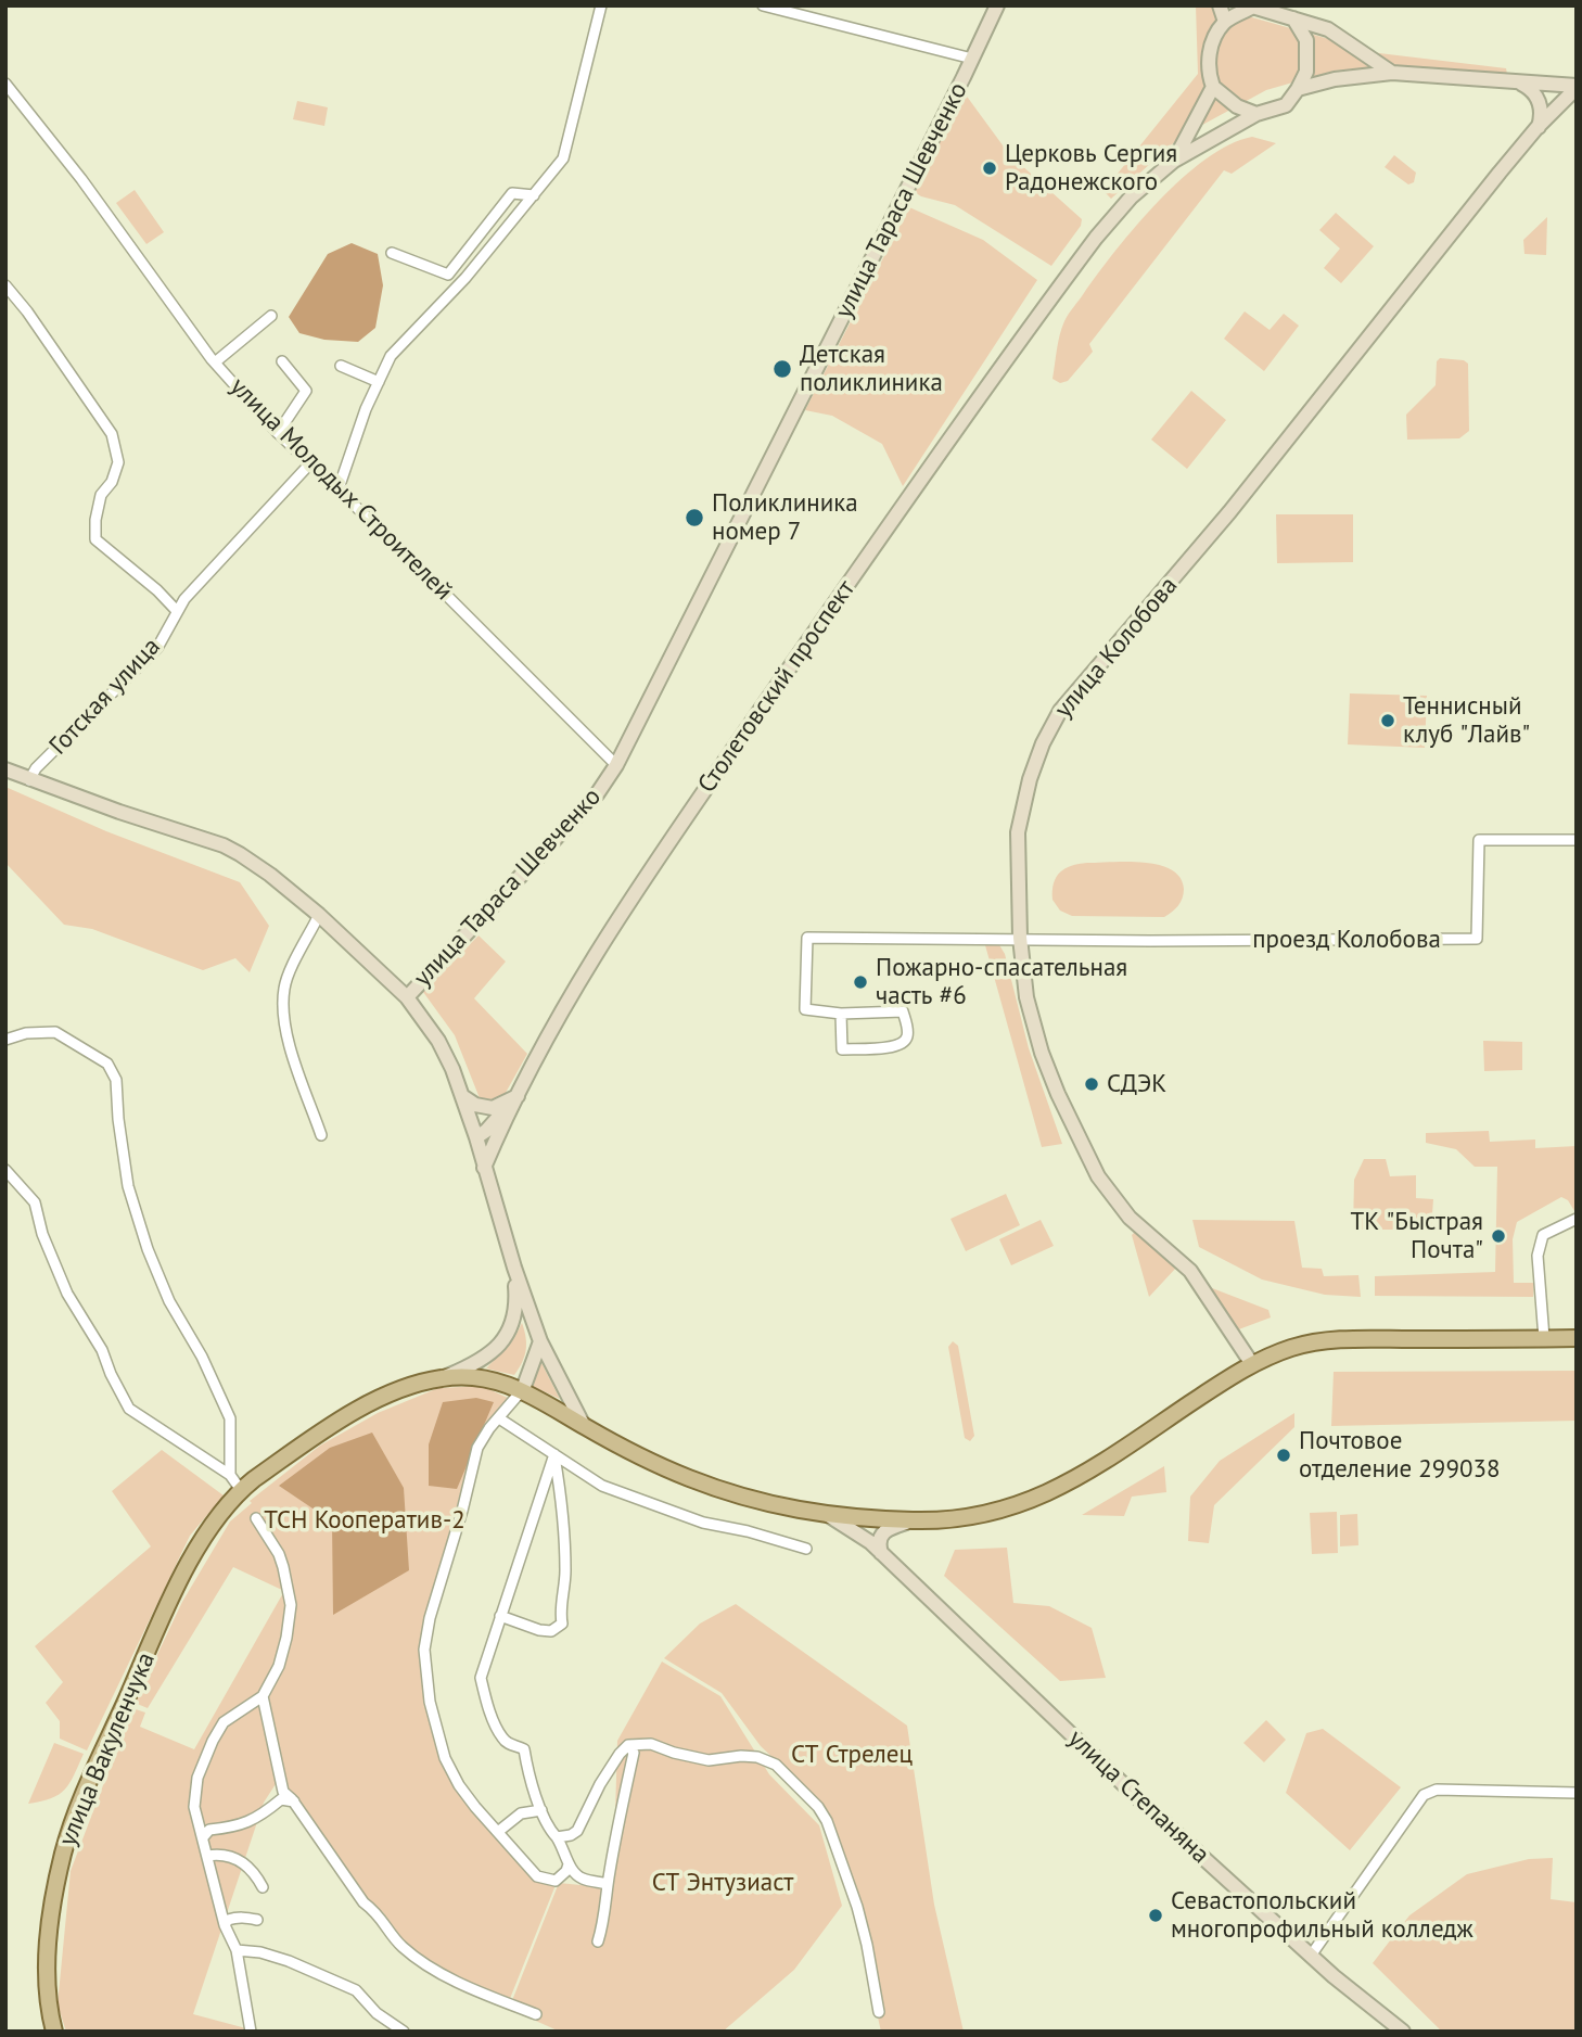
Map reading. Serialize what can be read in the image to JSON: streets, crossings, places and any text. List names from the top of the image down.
{
  "streets": {
    "main road": [
      "улица Тараса Шевченко",
      "улица Колобова",
      "Столетовский проспект",
      "улица Вакуленчука",
      "улица Степаняна"
    ],
    "street": ["улица Молодых Строителей", "Готская улица", "проезд Колобова"]
  },
  "crossings": [
    ["улица Тараса Шевченко", "улица Молодых Строителей"],
    ["улица Молодых Строителей", "Готская улица"],
    ["улица Колобова", "проезд Колобова"]
  ],
  "parks": ["ТСН Кооператив-2", "СТ Стрелец", "СТ Энтузиаст"],
  "places": [
    "Церковь Сергия Радонежского",
    "Детская поликлиника",
    "Поликлиника номер 7",
    "Теннисный клуб \"Лайв\"",
    "Пожарно-спасательная часть #6",
    "СДЭК",
    "ТК \"Быстрая Почта\"",
    "Почтовое отделение 299038",
    "Севастопольский многопрофильный колледж"
  ]
}
